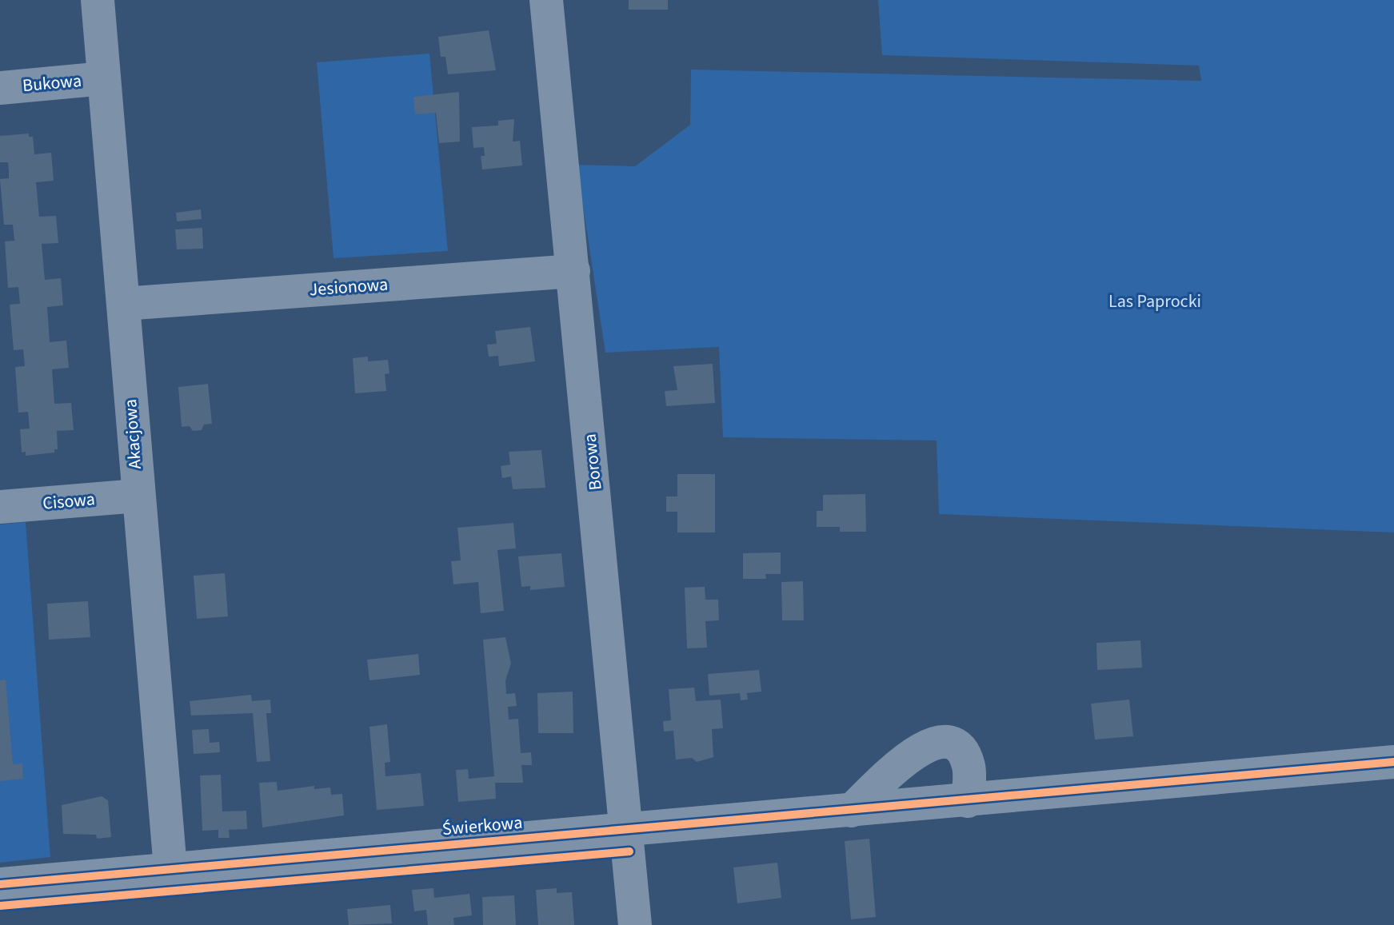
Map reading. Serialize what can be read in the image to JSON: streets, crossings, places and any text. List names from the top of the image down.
{
  "streets": {
    "street": [
      "Bukowa",
      "Jesionowa",
      "Akacjowa",
      "Borowa",
      "Cisowa",
      "Świerkowa"
    ]
  },
  "crossings": [
    ["Bukowa", "Akacjowa"],
    ["Jesionowa", "Akacjowa"],
    ["Jesionowa", "Borowa"],
    ["Akacjowa", "Cisowa"],
    ["Akacjowa", "Świerkowa"],
    ["Borowa", "Świerkowa"]
  ],
  "parks": ["Las Paprocki"]
}
